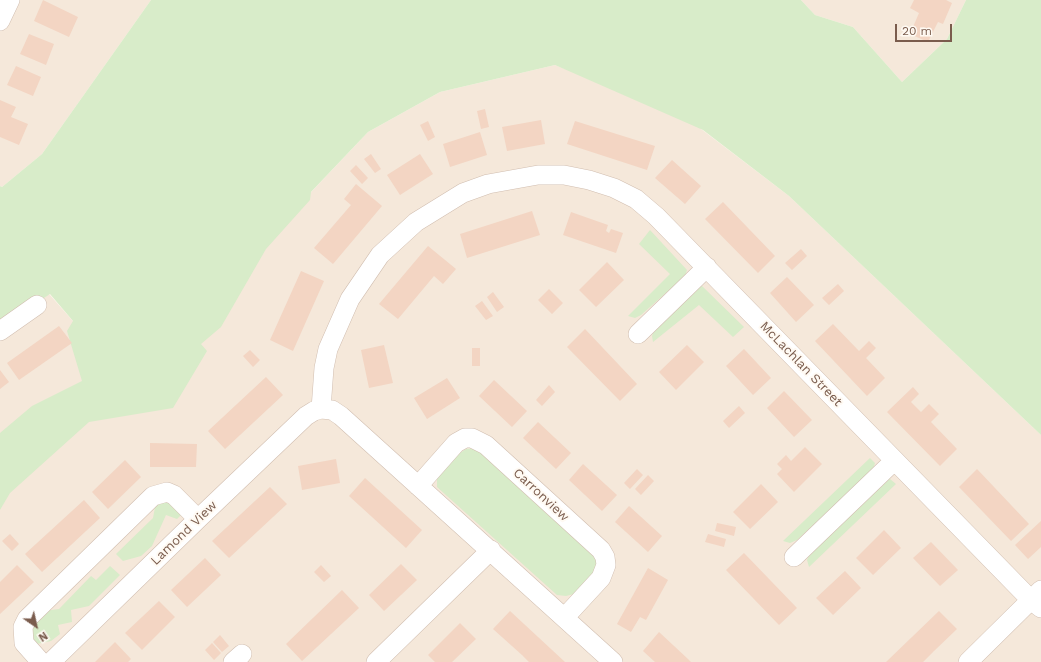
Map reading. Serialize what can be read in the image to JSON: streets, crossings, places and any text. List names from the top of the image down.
{
  "streets": {
    "street": ["McLachlan Street", "Carronview", "Lamond View"]
  },
  "crossings": [
    ["McLachlan Street", "Lamond View"]
  ],
  "scale_bar": "20 m",
  "north": "bottom right"
}
